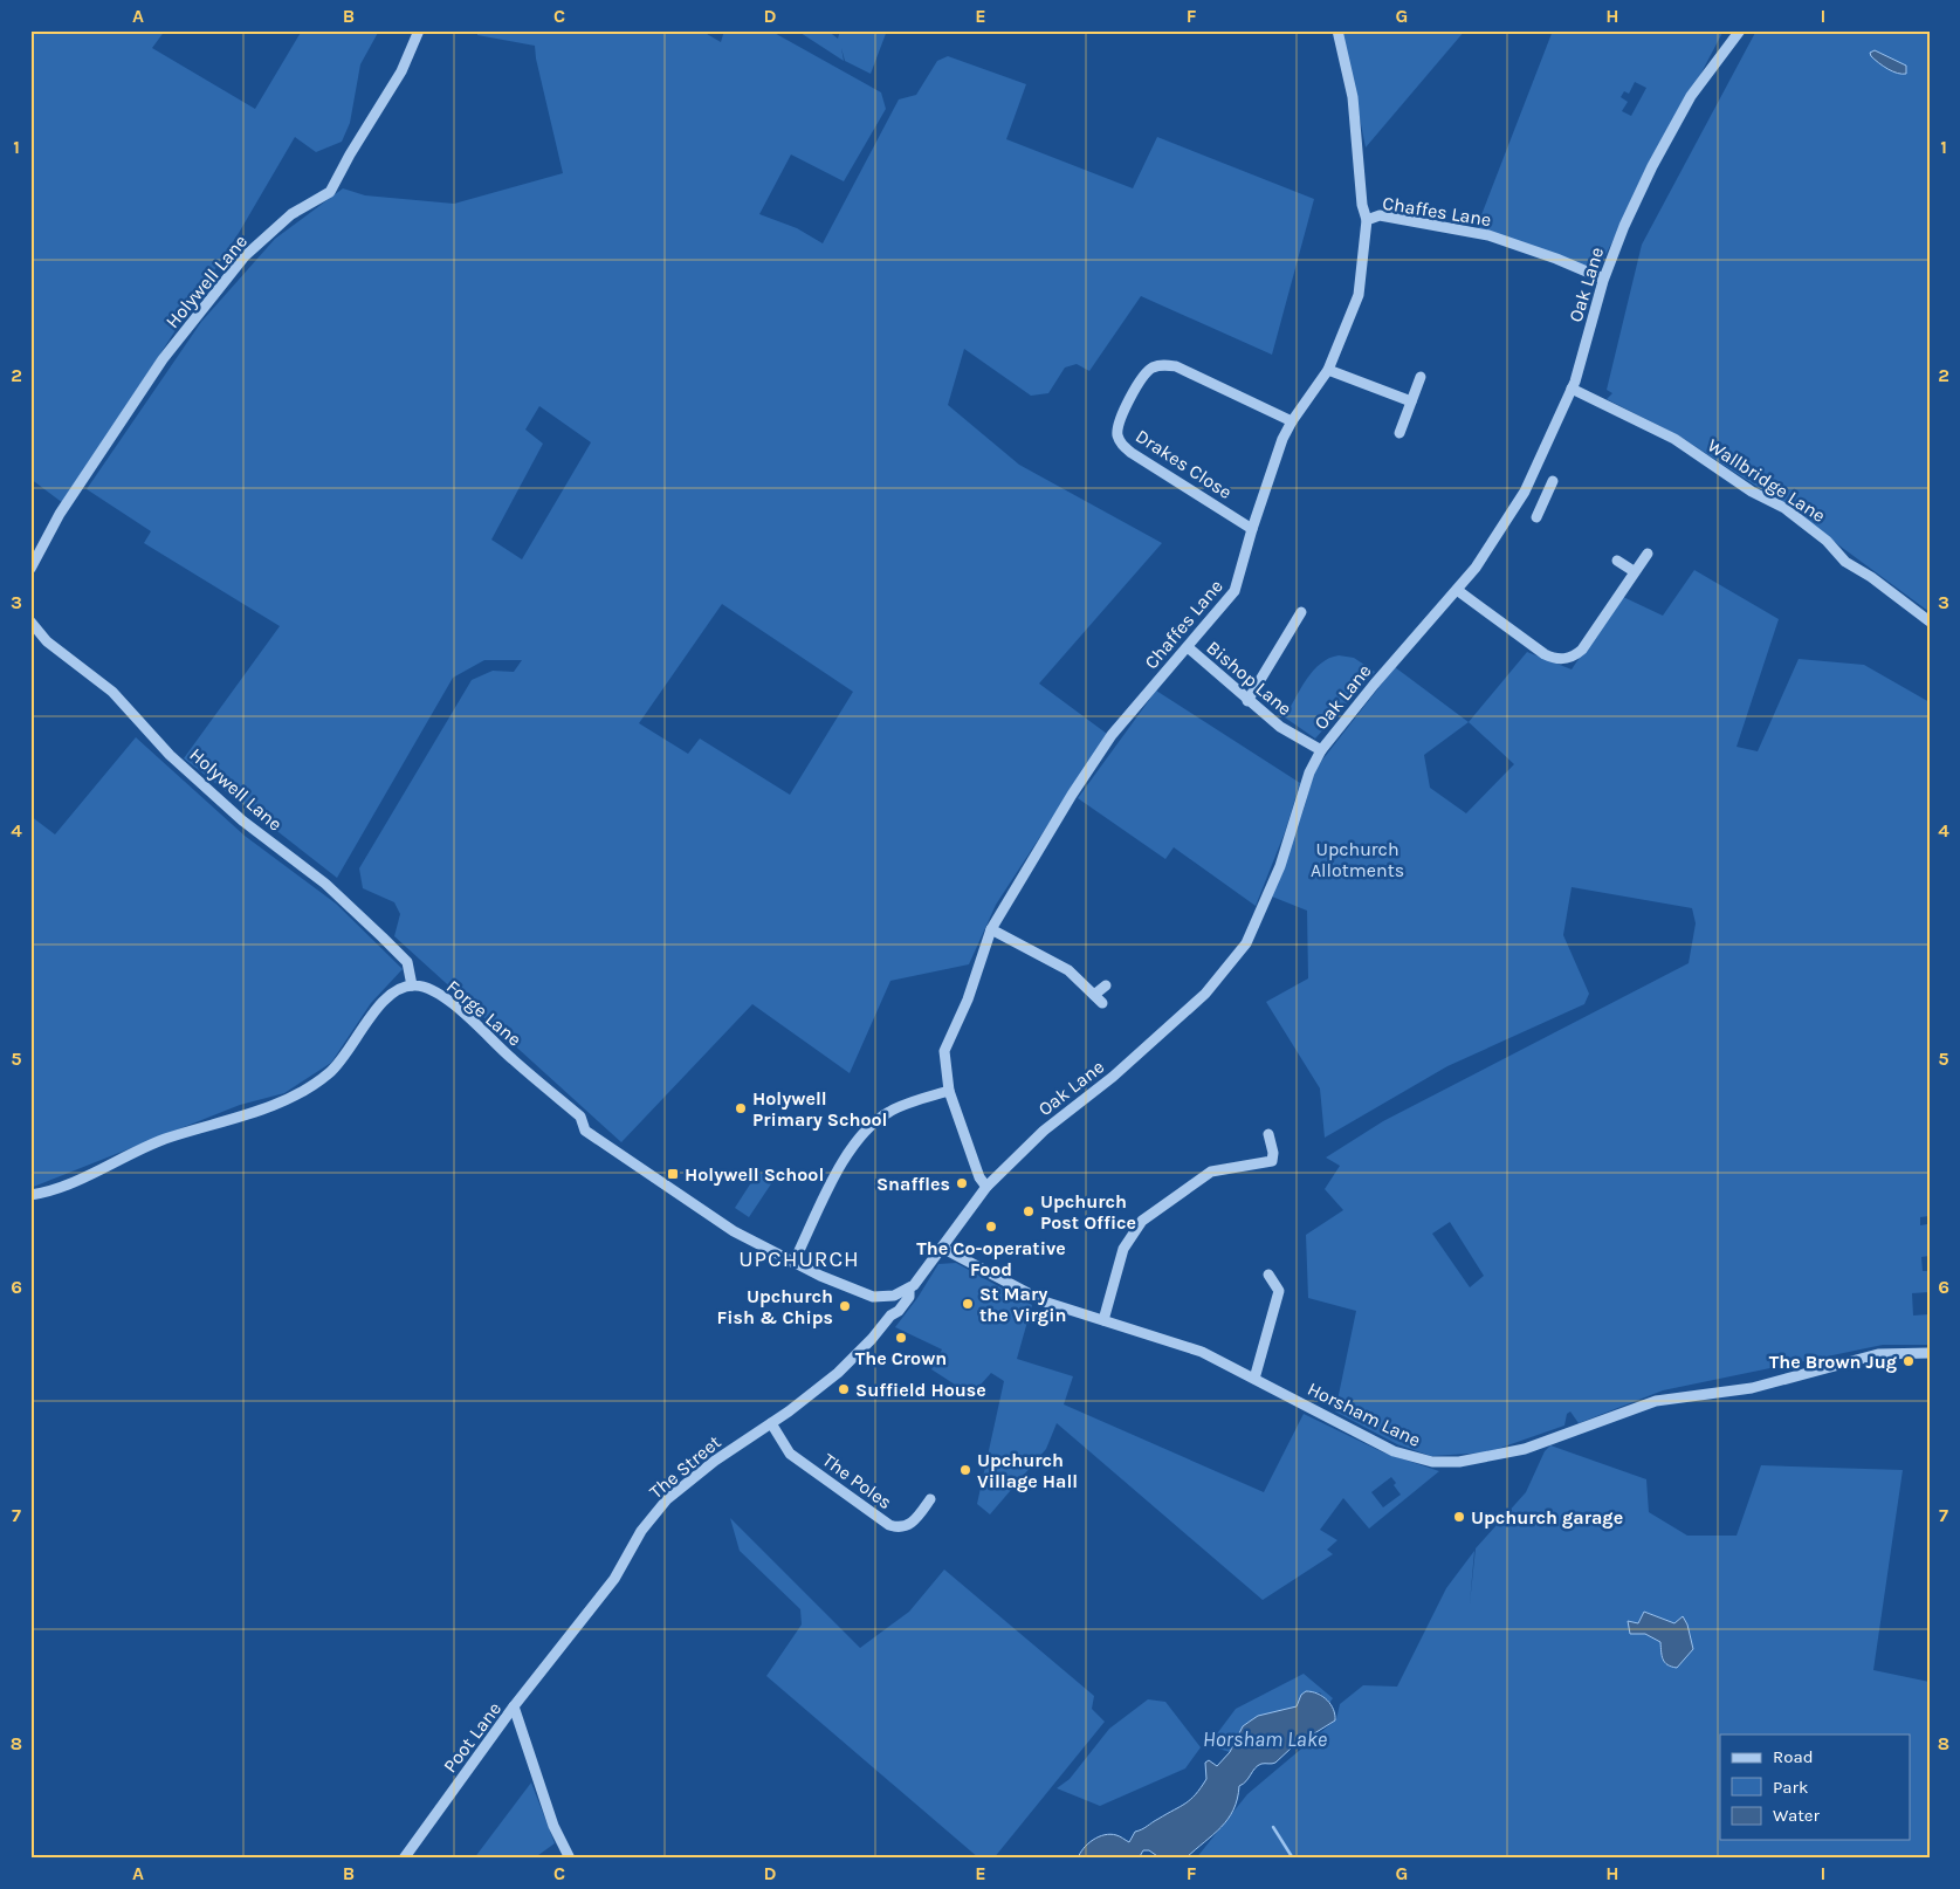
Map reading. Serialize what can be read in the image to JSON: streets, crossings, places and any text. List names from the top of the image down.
{
  "streets": {
    "street": [
      "Chaffes Lane",
      "Holywell Lane",
      "Oak Lane",
      "Drakes Close",
      "Wallbridge Lane",
      "Bishop Lane",
      "Forge Lane",
      "Horsham Lane",
      "The Street",
      "The Poles",
      "Poot Lane"
    ]
  },
  "crossings": [
    ["Chaffes Lane", "Oak Lane"],
    ["Chaffes Lane", "Drakes Close"],
    ["Chaffes Lane", "Bishop Lane"],
    ["Holywell Lane", "Forge Lane"],
    ["Oak Lane", "Wallbridge Lane"],
    ["Oak Lane", "Bishop Lane"],
    ["Oak Lane", "Forge Lane"],
    ["Oak Lane", "Horsham Lane"],
    ["Oak Lane", "The Street"],
    ["The Street", "The Poles"],
    ["The Street", "Poot Lane"]
  ],
  "districts": ["UPCHURCH"],
  "water": ["Horsham Lake"],
  "parks": ["Upchurch Allotments"],
  "places": {
    "other": [
      "Holywell Primary School",
      "Snaffles",
      "Upchurch Post Office",
      "The Co-operative Food",
      "St Mary the Virgin",
      "Upchurch Fish & Chips",
      "The Crown",
      "The Brown Jug",
      "Suffield House",
      "Upchurch Village Hall",
      "Upchurch garage"
    ],
    "transit": ["Holywell School"]
  },
  "legend": ["Road", "Park", "Water"],
  "grid": {
    "columns": [
      "A",
      "B",
      "C",
      "D",
      "E",
      "F",
      "G",
      "H",
      "I"
    ],
    "rows": [
      "1",
      "2",
      "3",
      "4",
      "5",
      "6",
      "7",
      "8"
    ]
  }
}
